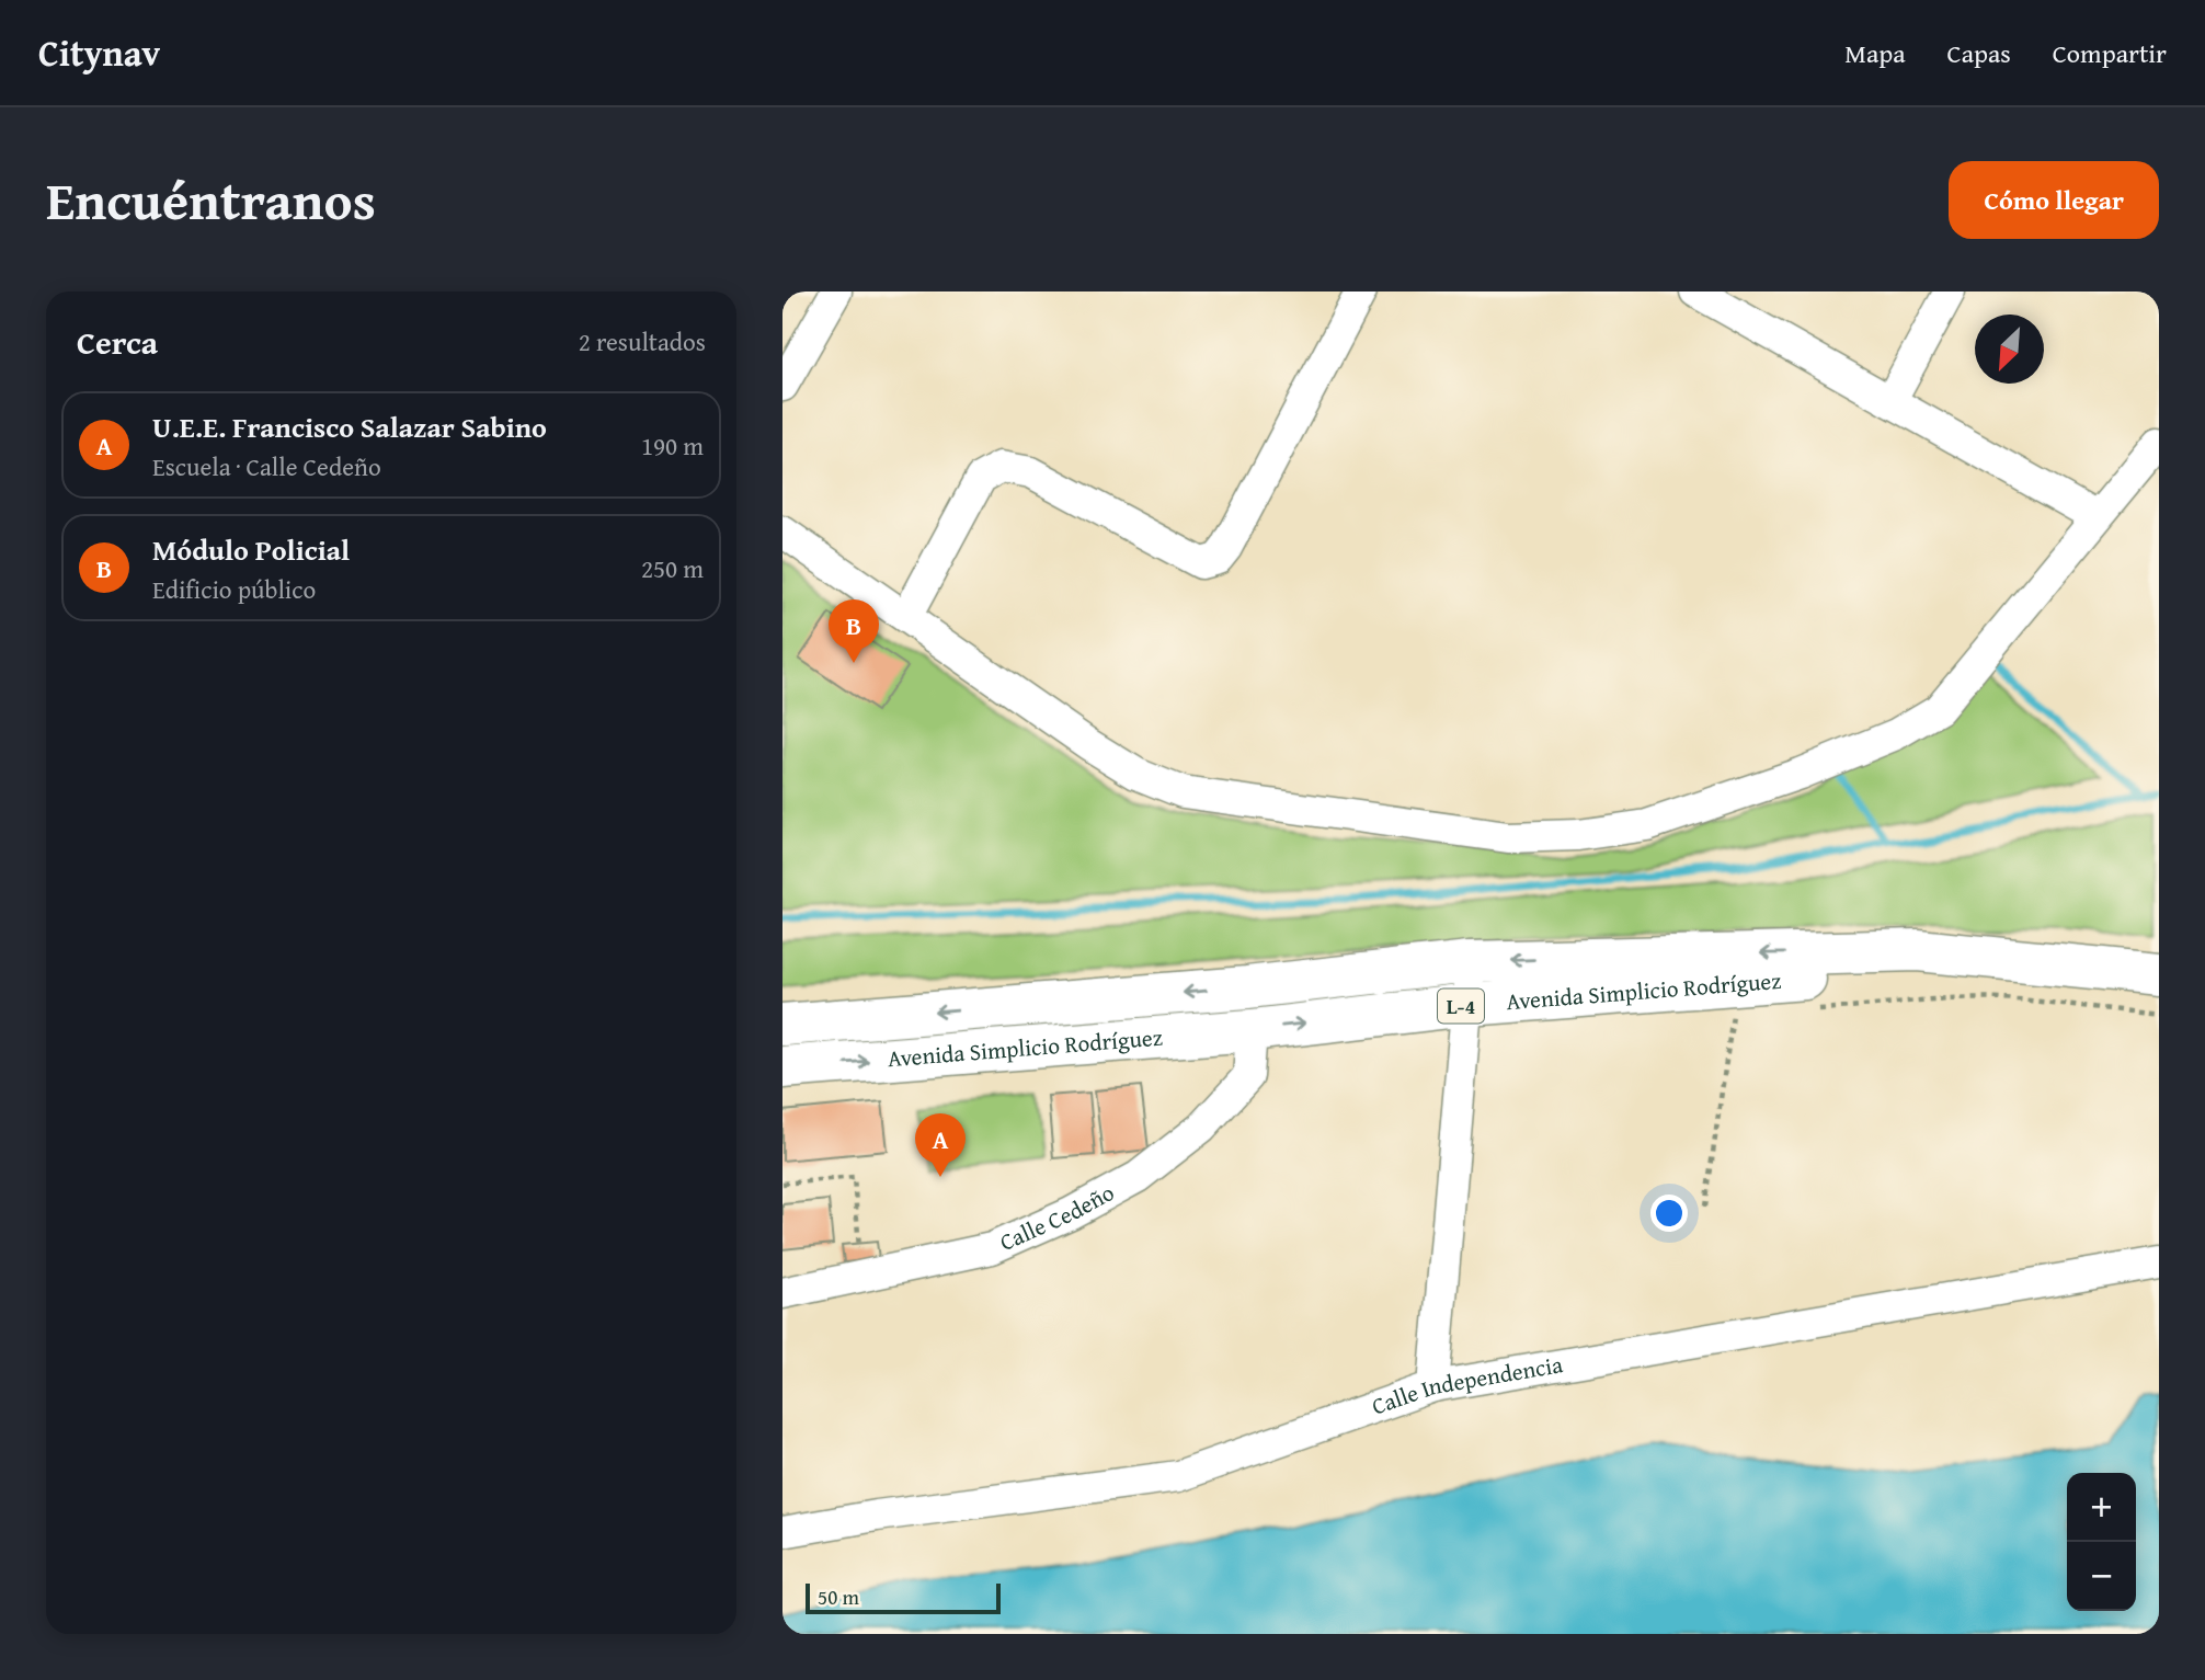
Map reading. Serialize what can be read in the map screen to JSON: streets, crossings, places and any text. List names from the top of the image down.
{
  "streets": {
    "main road": ["Avenida Simplicio Rodríguez", "L-4"],
    "street": ["Calle Cedeño", "Calle Independencia"]
  },
  "crossings": [
    ["Avenida Simplicio Rodríguez", "Calle Cedeño"]
  ],
  "scale_bar": "50 m",
  "north": "bottom left",
  "page": {
    "header": "Citynav",
    "nav": ["Mapa", "Capas", "Compartir"],
    "title": "Encuéntranos",
    "buttons": "Cómo llegar",
    "heading": ["Cerca", "2 resultados"],
    "list": [
      {
        "mark": "A",
        "name": "U.E.E. Francisco Salazar Sabino",
        "note": "Escuela · Calle Cedeño",
        "value": "190 m"
      },
      {
        "mark": "B",
        "name": "Módulo Policial",
        "note": "Edificio público",
        "value": "250 m"
      }
    ],
    "pins": ["B", "A"],
    "map_buttons": ["+", "−"],
    "scale": "50 m"
  }
}
